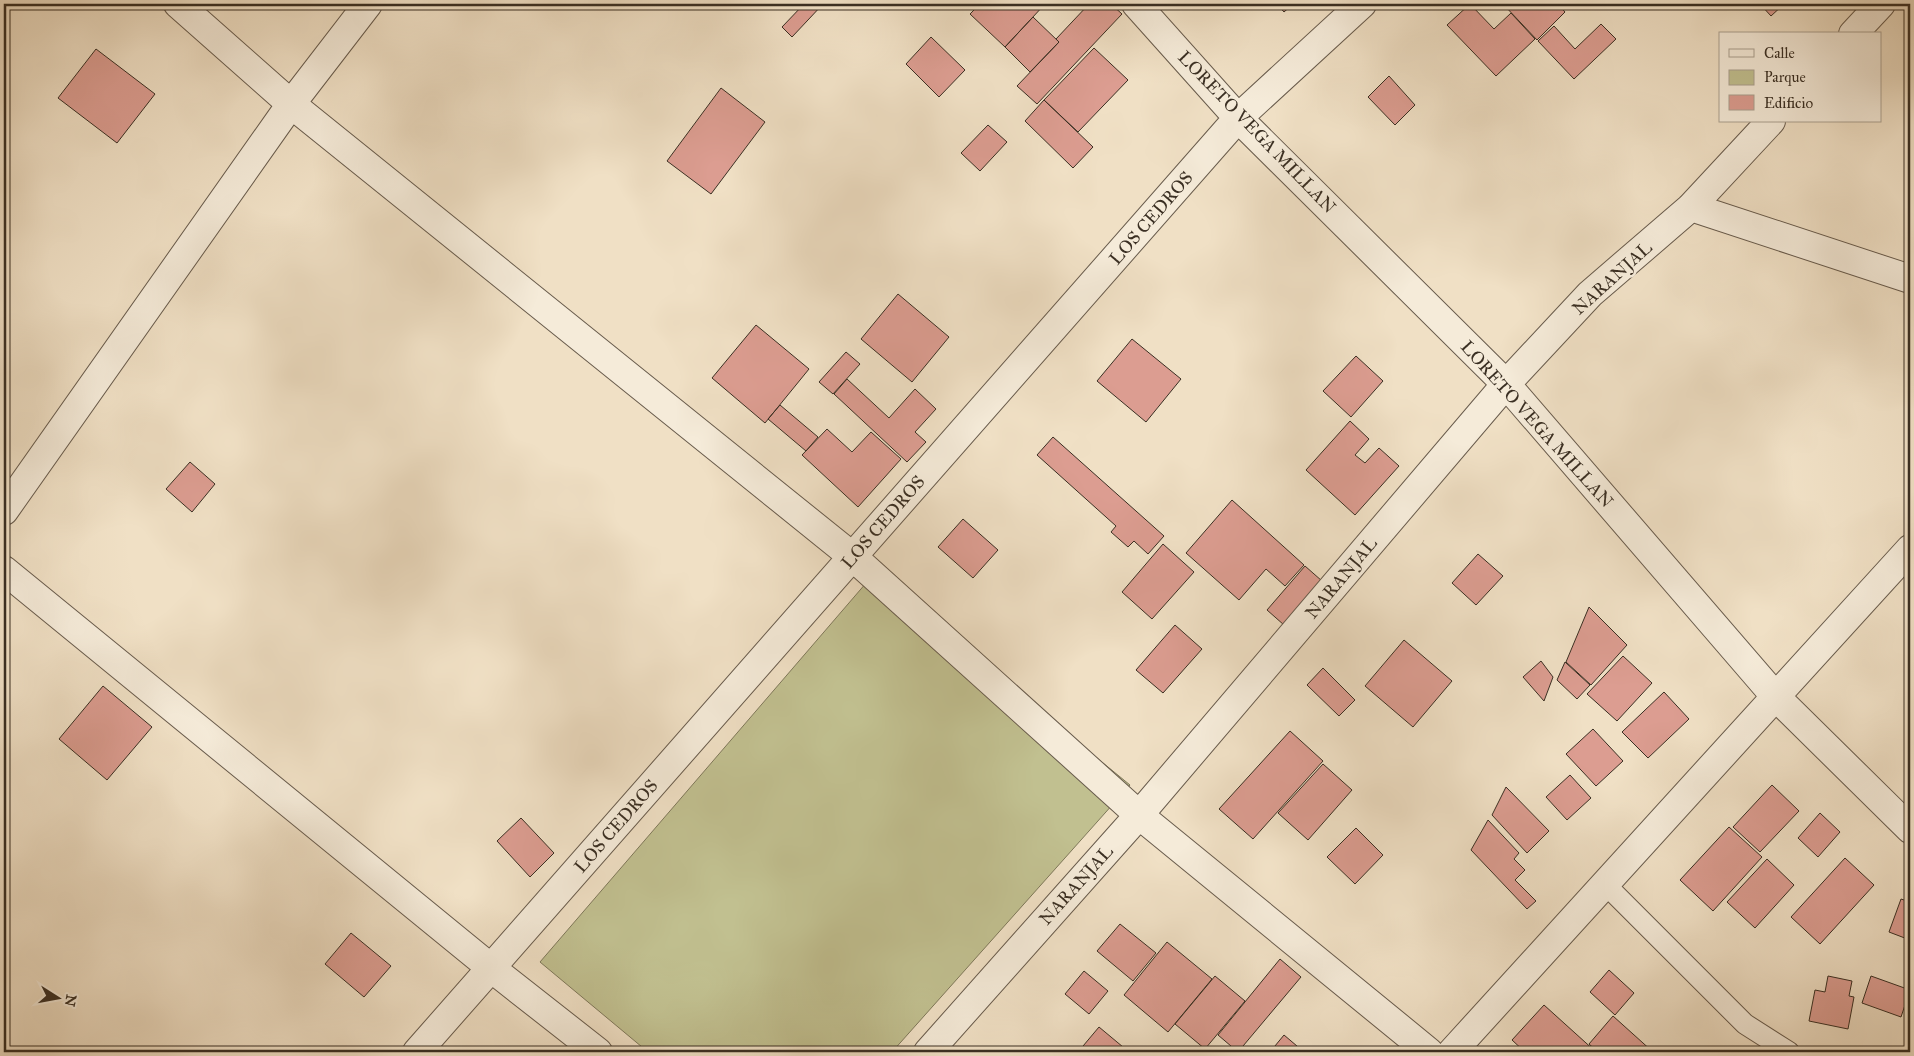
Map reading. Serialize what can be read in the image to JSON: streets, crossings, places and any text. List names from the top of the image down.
{
  "streets": {
    "street": ["LORETO VEGA MILLAN", "LOS CEDROS", "NARANJAL"]
  },
  "crossings": [
    ["LORETO VEGA MILLAN", "LOS CEDROS"],
    ["LORETO VEGA MILLAN", "NARANJAL"]
  ],
  "legend": ["Calle", "Parque", "Edificio"],
  "north": "right"
}
